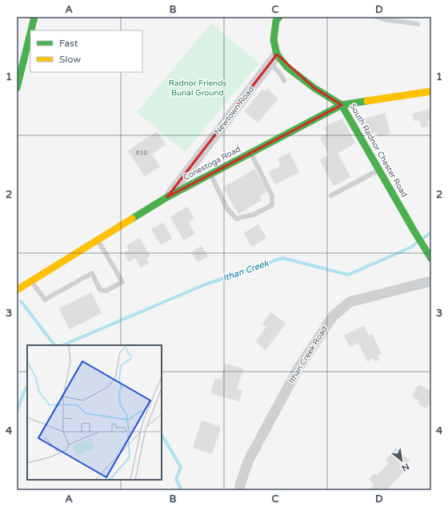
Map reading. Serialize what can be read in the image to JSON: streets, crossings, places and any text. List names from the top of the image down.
{
  "streets": {
    "main road": ["South Radnor Chester Road", "Conestoga Road"],
    "street": ["Newtown Road", "Ithan Creek Road"]
  },
  "crossings": [
    ["Newtown Road", "South Radnor Chester Road"],
    ["Newtown Road", "Conestoga Road"],
    ["South Radnor Chester Road", "Conestoga Road"]
  ],
  "water": ["Ithan Creek"],
  "parks": ["Radnor Friends Burial Ground"],
  "house_numbers": ["610"],
  "legend": ["Fast", "Slow"],
  "north": "bottom right",
  "grid": {
    "columns": [
      "A",
      "B",
      "C",
      "D"
    ],
    "rows": [
      "1",
      "2",
      "3",
      "4"
    ]
  }
}
